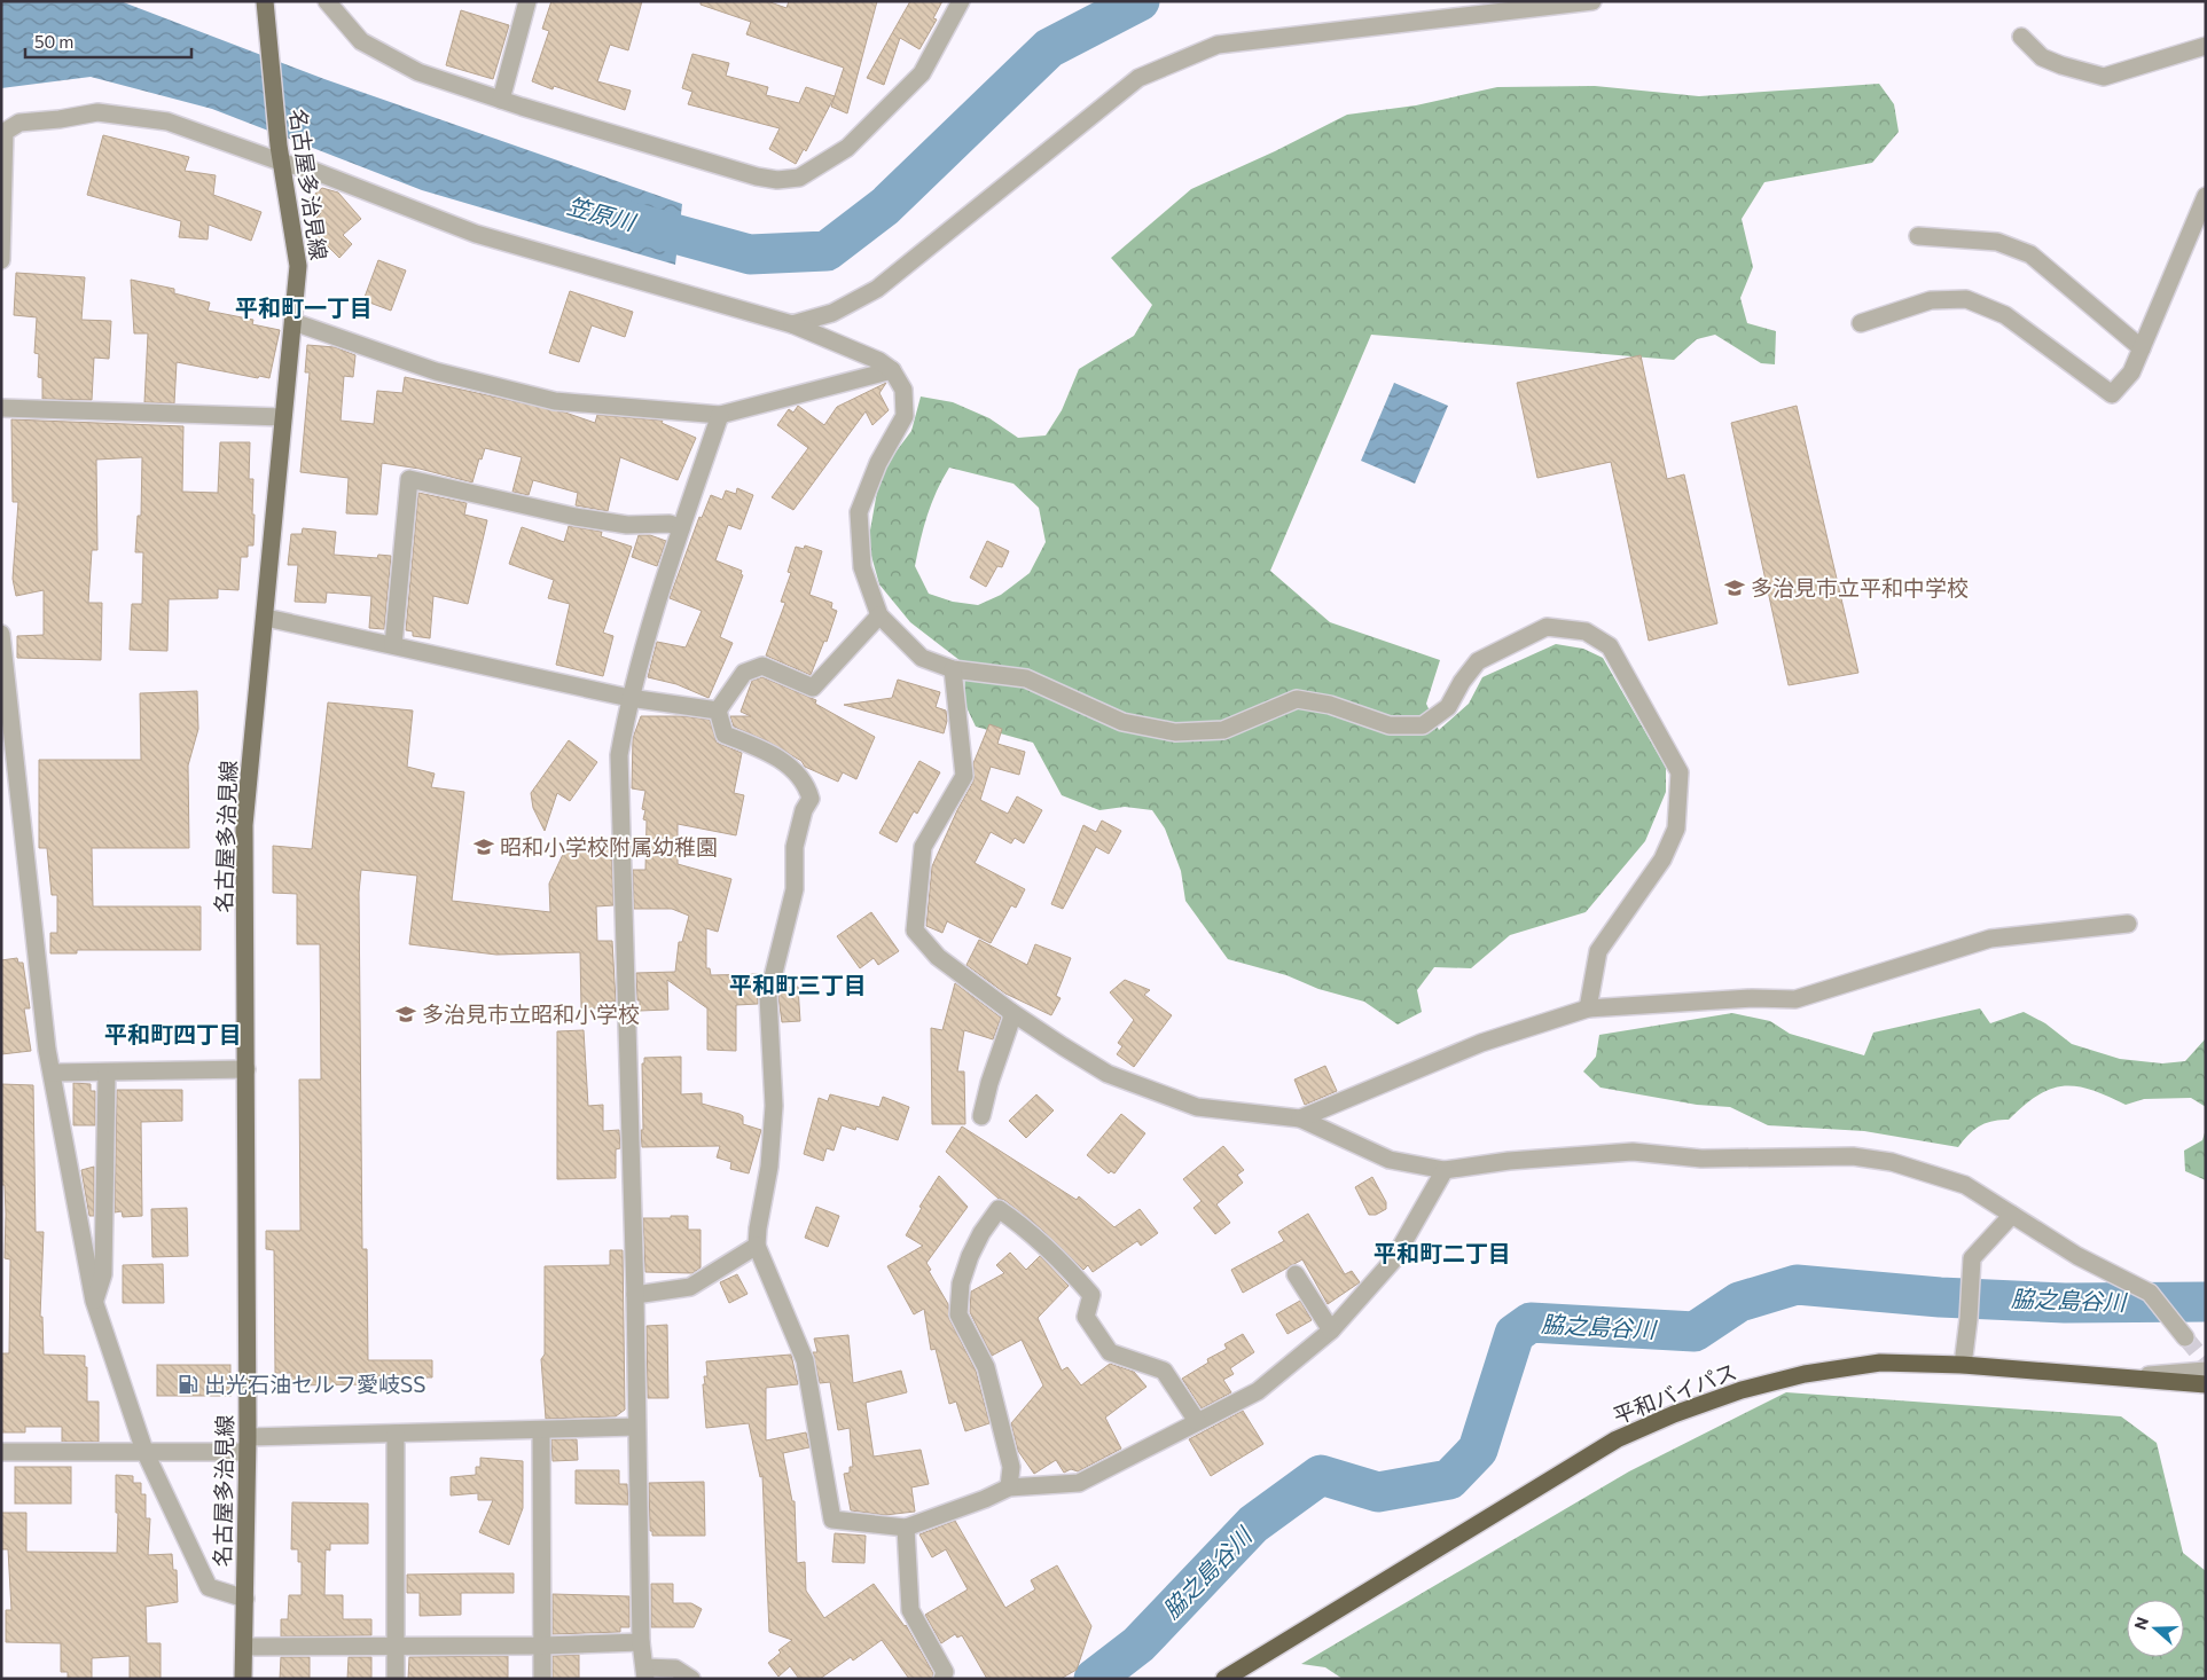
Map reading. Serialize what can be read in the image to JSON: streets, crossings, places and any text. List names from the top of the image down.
{
  "streets": {
    "highway": ["平和バイパス"],
    "main road": ["名古屋多治見線"]
  },
  "districts": [
    "平和町一丁目",
    "平和町三丁目",
    "平和町四丁目",
    "平和町二丁目"
  ],
  "water": ["笠原川", "脇之島谷川"],
  "places": {
    "school or university": ["多治見市立平和中学校", "昭和小学校附属幼稚園", "多治見市立昭和小学校"],
    "fuel station": ["出光石油セルフ愛岐SS"]
  },
  "scale_bar": "50 m",
  "north": "left"
}
